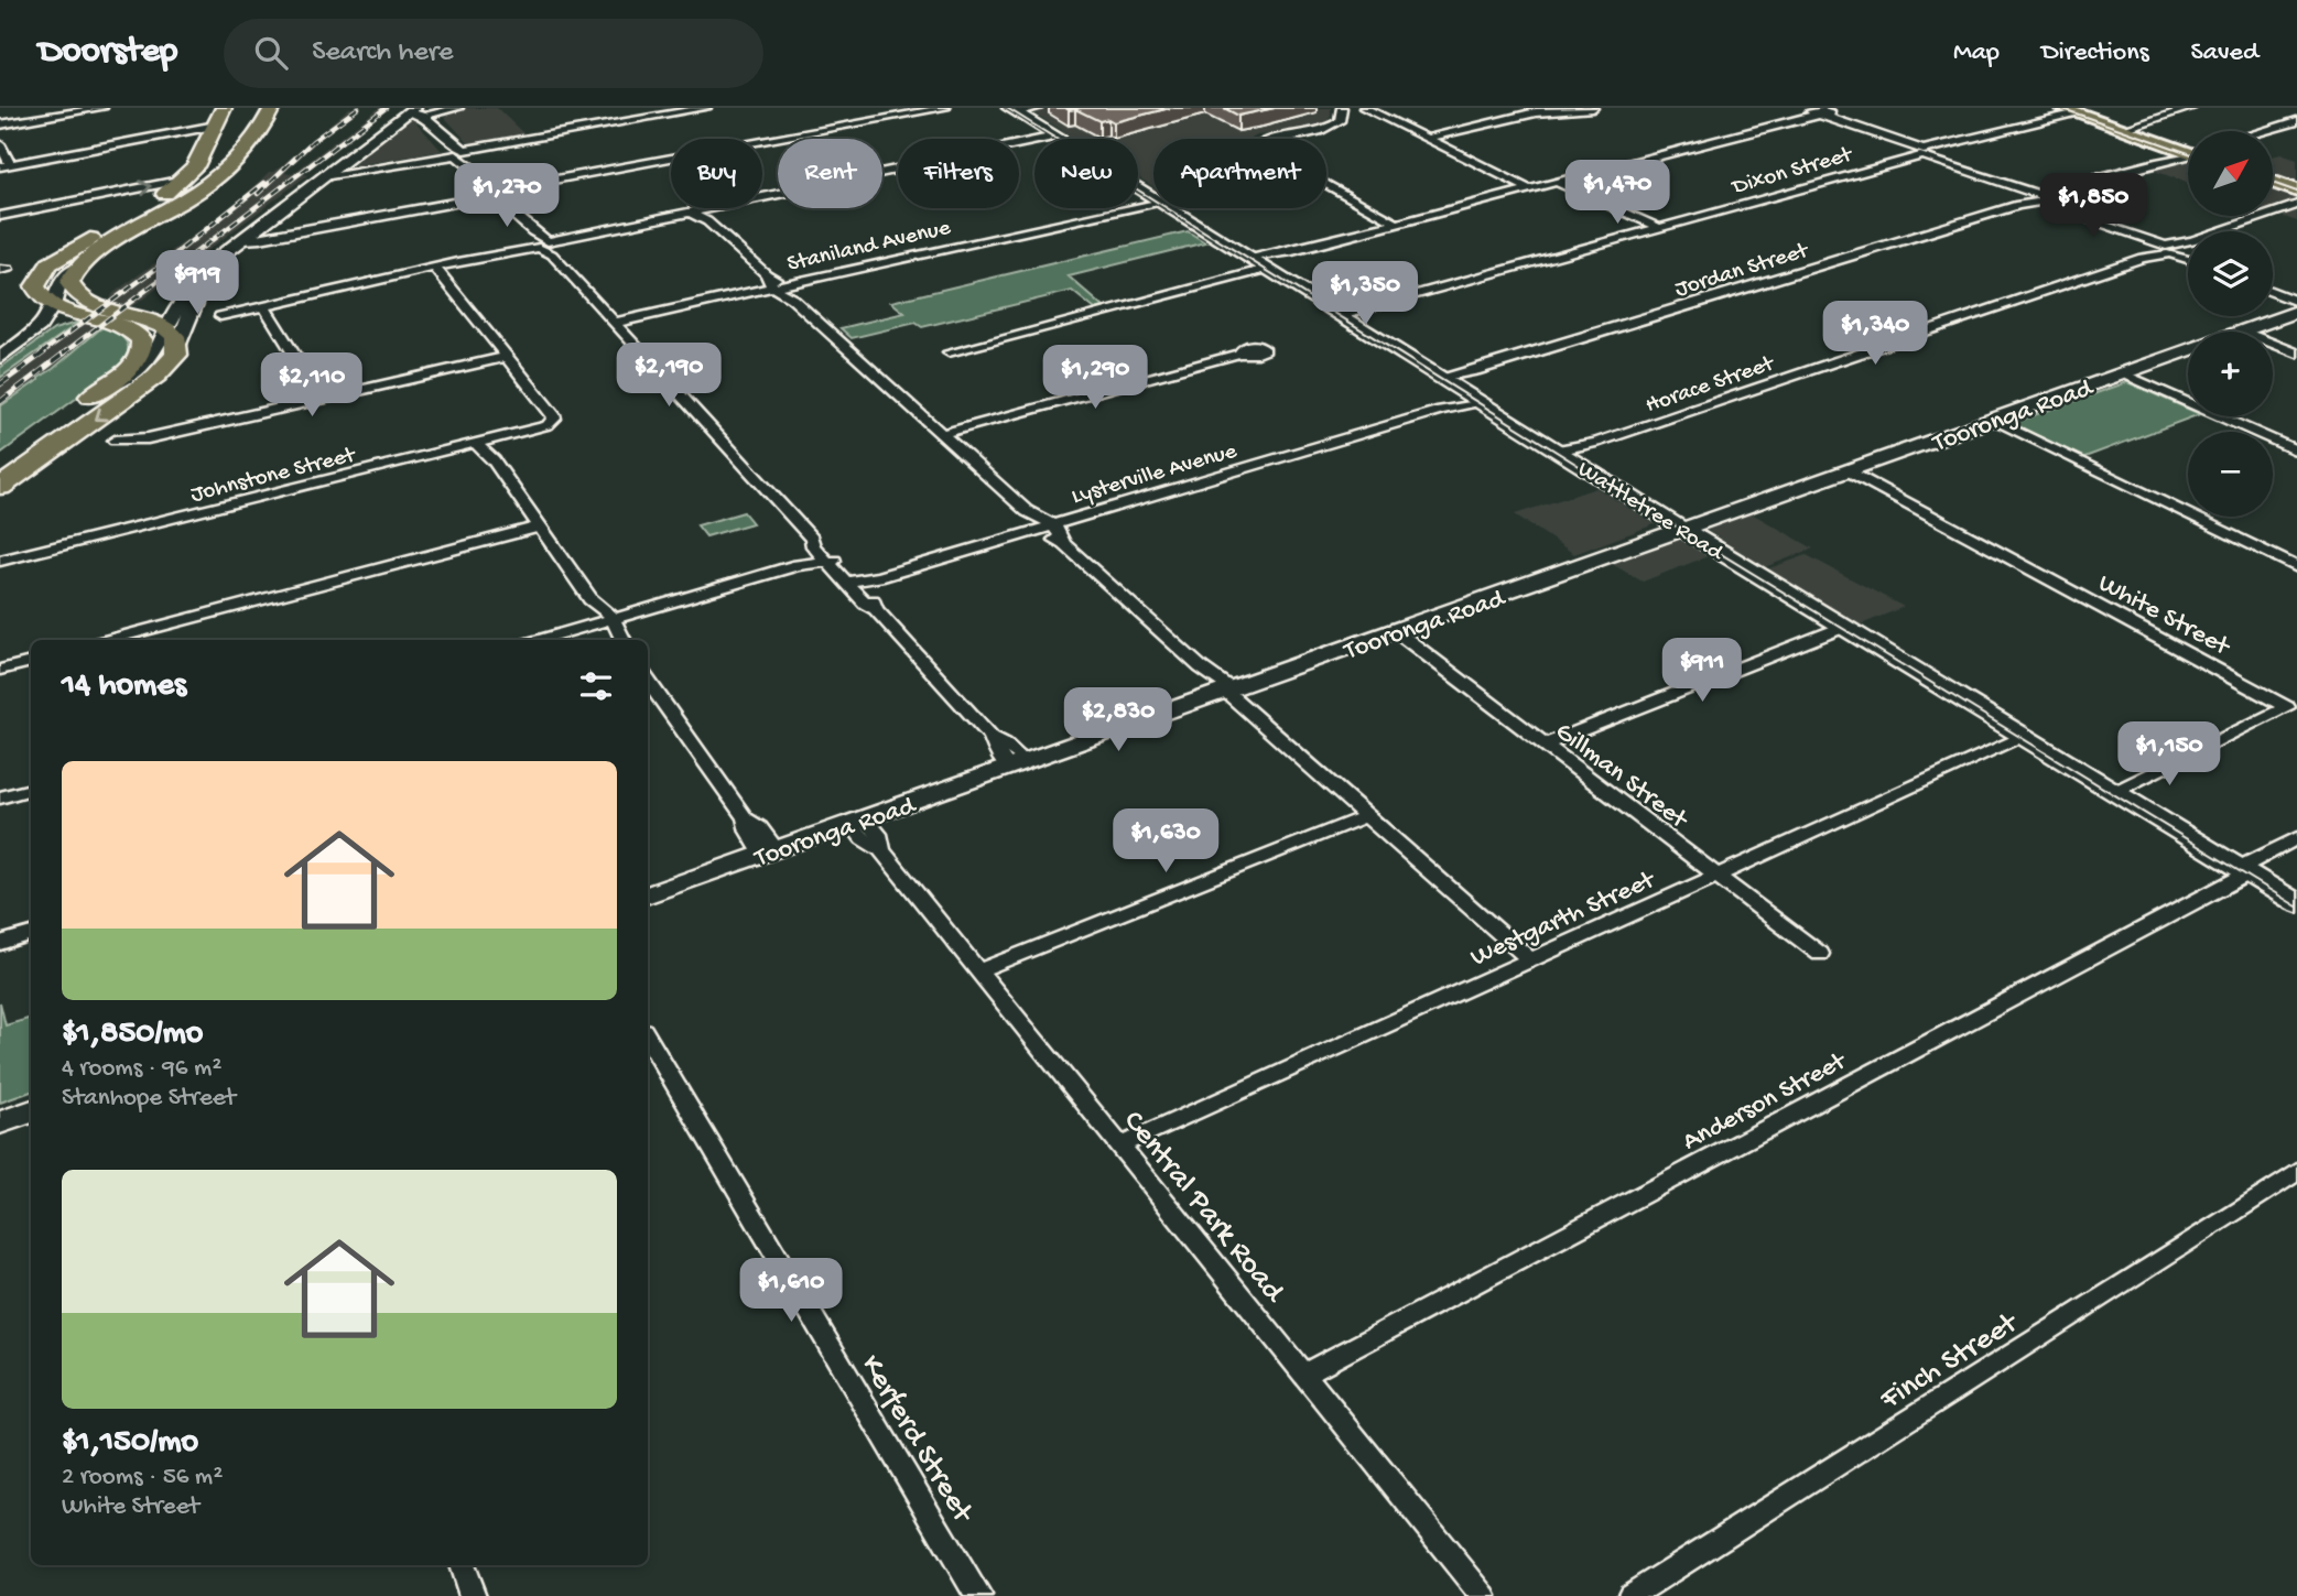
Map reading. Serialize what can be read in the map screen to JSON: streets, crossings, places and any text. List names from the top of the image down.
{
  "streets": {
    "main road": ["Tooronga Road", "Wattletree Road"],
    "street": [
      "Dixon Street",
      "Staniland Avenue",
      "Jordan Street",
      "Horace Street",
      "Lysterville Avenue",
      "Johnstone Street",
      "White Street",
      "Gillman Street",
      "Westgarth Street",
      "Anderson Street",
      "Central Park Road",
      "Finch Street",
      "Kerferd Street"
    ]
  },
  "crossings": [
    ["Dixon Street", "Wattletree Road"],
    ["Jordan Street", "Wattletree Road"],
    ["Horace Street", "Wattletree Road"],
    ["Tooronga Road", "Wattletree Road"],
    ["Tooronga Road", "White Street"],
    ["Tooronga Road", "Gillman Street"],
    ["Tooronga Road", "Central Park Road"],
    ["Lysterville Avenue", "Wattletree Road"],
    ["Wattletree Road", "White Street"],
    ["Wattletree Road", "Westgarth Street"],
    ["Wattletree Road", "Anderson Street"],
    ["Gillman Street", "Westgarth Street"],
    ["Westgarth Street", "Central Park Road"],
    ["Anderson Street", "Central Park Road"]
  ],
  "north": "top right",
  "page": {
    "header": "Doorstep",
    "search": "Search here",
    "nav": ["Map", "Directions", "Saved"],
    "map_buttons": ["+", "−"],
    "chip": [
      "Buy",
      "Rent",
      "Filters",
      "New",
      "Apartment"
    ],
    "price": [
      "$1,470",
      "$1,270",
      "$1,850",
      "$919",
      "$1,350",
      "$1,340",
      "$2,190",
      "$1,290",
      "$2,110",
      "$911",
      "$2,830",
      "$1,150",
      "$1,630",
      "$1,610"
    ],
    "heading": "14 homes",
    "list": [
      {
        "name": "$1,850/mo",
        "note": "4 rooms · 96 m² · Stanhope Street"
      },
      {
        "name": "$1,150/mo",
        "note": "2 rooms · 56 m² · White Street"
      }
    ]
  }
}
